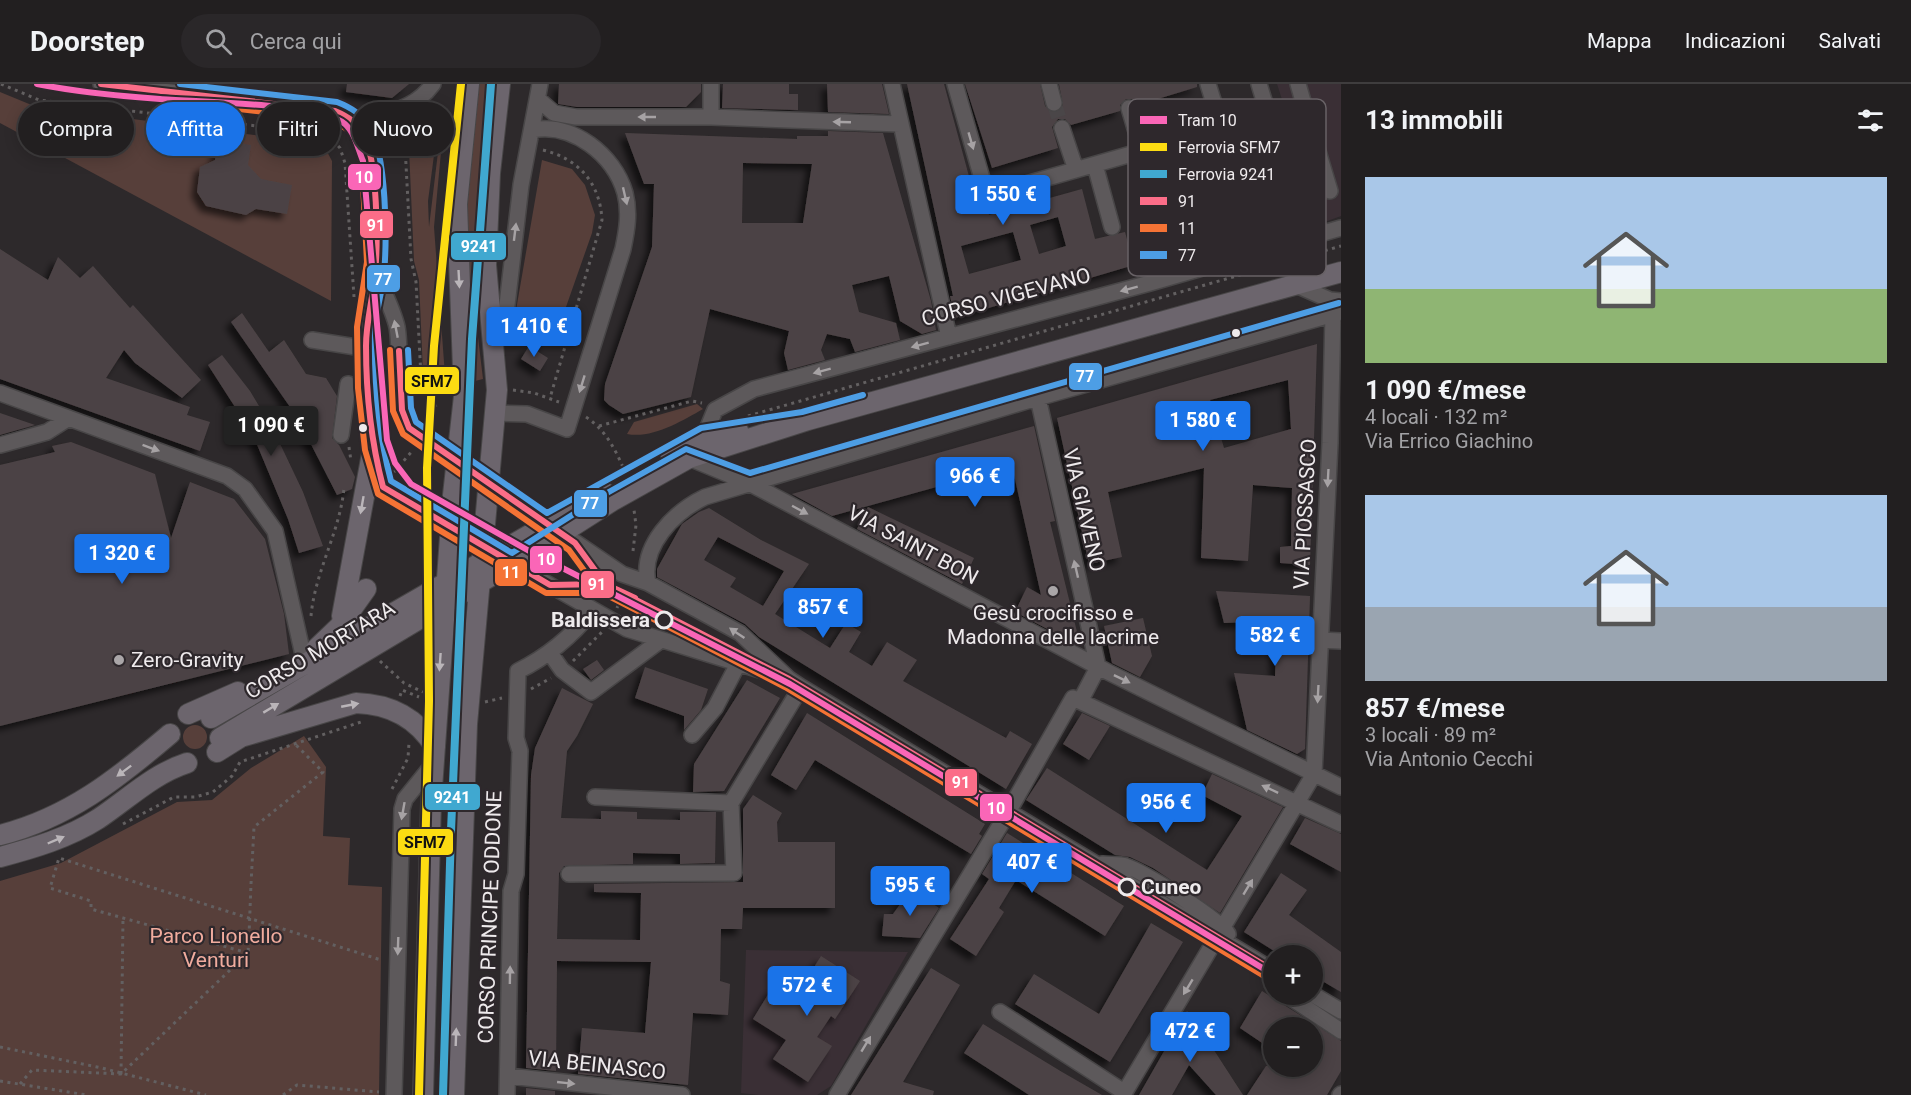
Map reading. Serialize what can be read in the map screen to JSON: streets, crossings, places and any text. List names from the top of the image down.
{
  "streets": {
    "main road": ["CORSO MORTARA", "CORSO PRINCIPE ODDONE"],
    "street": [
      "CORSO VIGEVANO",
      "VIA GIAVENO",
      "VIA PIOSSASCO",
      "VIA SAINT BON",
      "VIA BEINASCO"
    ]
  },
  "crossings": [
    ["VIA GIAVENO", "VIA SAINT BON"],
    ["VIA PIOSSASCO", "VIA SAINT BON"],
    ["CORSO MORTARA", "CORSO PRINCIPE ODDONE"],
    ["CORSO PRINCIPE ODDONE", "VIA BEINASCO"]
  ],
  "one_way": ["VIA GIAVENO", "VIA BEINASCO"],
  "parks": ["Parco Lionello Venturi"],
  "places": [
    "Gesù crocifisso e Madonna delle lacrime",
    "Baldissera",
    "Zero-Gravity",
    "Cuneo"
  ],
  "lines": [
    "tram line 10",
    "rail line SFM7",
    "rail line 9241",
    "transit line 91",
    "transit line 77",
    "transit line 11"
  ],
  "legend": [
    "Tram 10",
    "Ferrovia SFM7",
    "Ferrovia 9241",
    "91",
    "11",
    "77"
  ],
  "page": {
    "header": "Doorstep",
    "search": "Cerca qui",
    "nav": ["Mappa", "Indicazioni", "Salvati"],
    "heading": "13 immobili",
    "chip": [
      "Compra",
      "Affitta",
      "Filtri",
      "Nuovo"
    ],
    "list": [
      {
        "name": "1 090 €/mese",
        "note": "4 locali · 132 m² · Via Errico Giachino"
      },
      {
        "name": "857 €/mese",
        "note": "3 locali · 89 m² · Via Antonio Cecchi"
      }
    ],
    "price": [
      "1 550 €",
      "1 410 €",
      "1 580 €",
      "1 090 €",
      "966 €",
      "1 320 €",
      "857 €",
      "582 €",
      "956 €",
      "407 €",
      "595 €",
      "572 €",
      "472 €"
    ],
    "map_buttons": ["+", "−"]
  }
}
